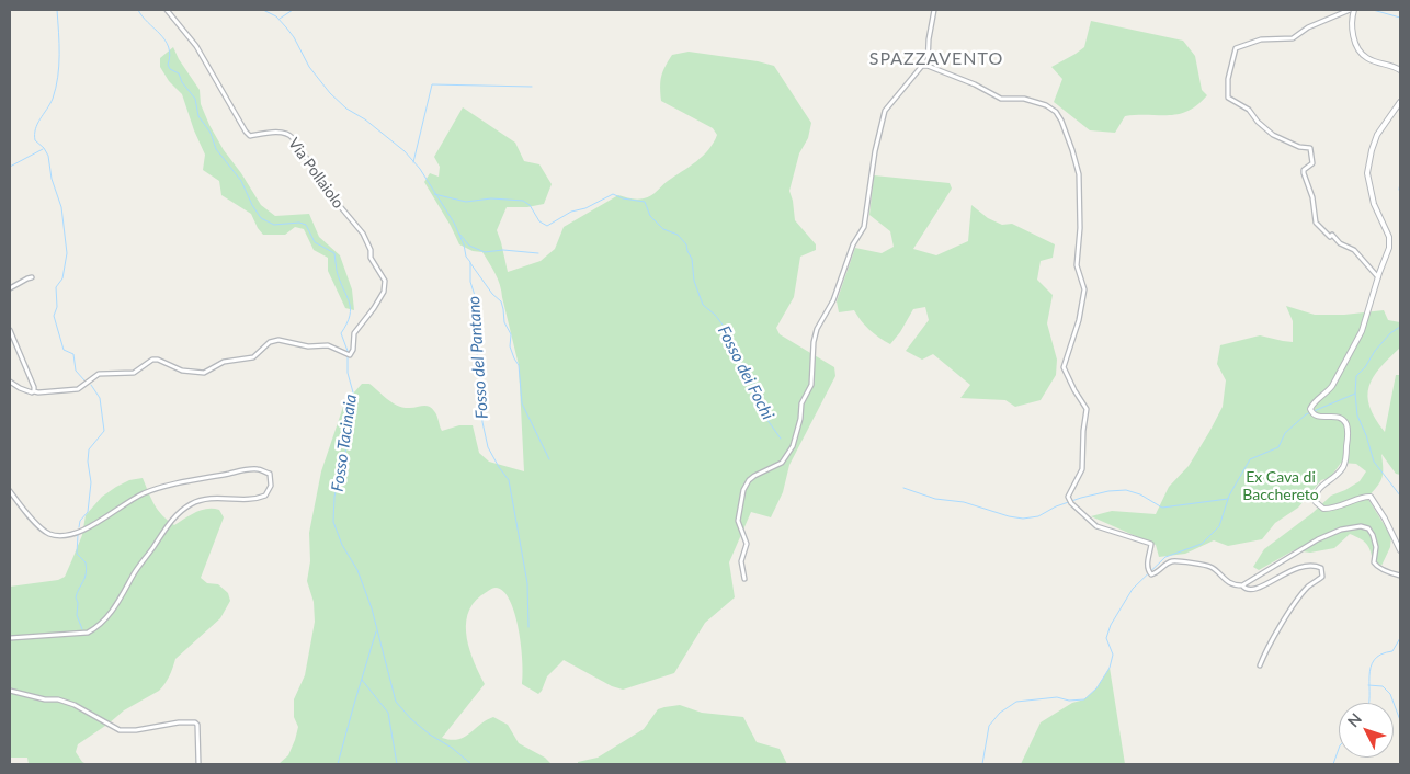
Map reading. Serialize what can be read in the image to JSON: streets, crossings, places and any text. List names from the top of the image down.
{
  "streets": {
    "street": ["Via Pollaiolo"]
  },
  "districts": ["SPAZZAVENTO"],
  "water": ["Fosso del Pantano", "Fosso dei Fochi", "Fosso Tacinaia"],
  "parks": ["Ex Cava di Bacchereto"],
  "north": "top left"
}
